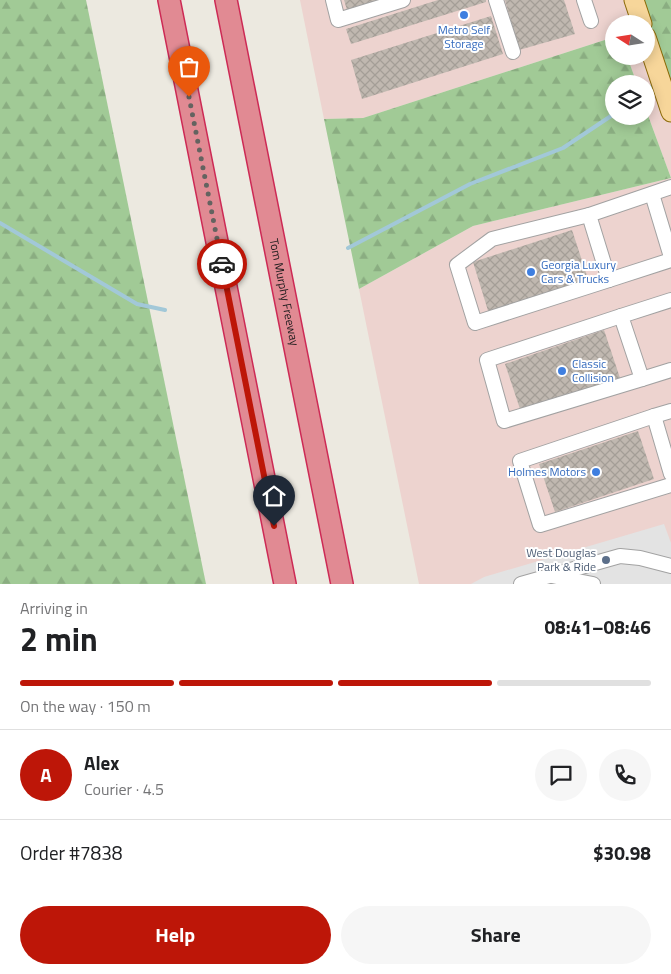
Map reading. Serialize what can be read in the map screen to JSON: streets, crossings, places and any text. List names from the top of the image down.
{
  "streets": {
    "highway": ["Tom Murphy Freeway"]
  },
  "places": [
    "Metro Self Storage",
    "Georgia Luxury Cars & Trucks",
    "Classic Collision",
    "Holmes Motors",
    "West Douglas Park & Ride"
  ],
  "north": "left",
  "page": {
    "heading": ["2 min", "Arriving in", "08:41–08:46"],
    "panel": [
      "Alex",
      "Courier · 4.5",
      "Order #7838",
      "$30.98"
    ],
    "bar": "On the way · 150 m",
    "round": "A",
    "buttons": ["Help", "Share"]
  }
}
